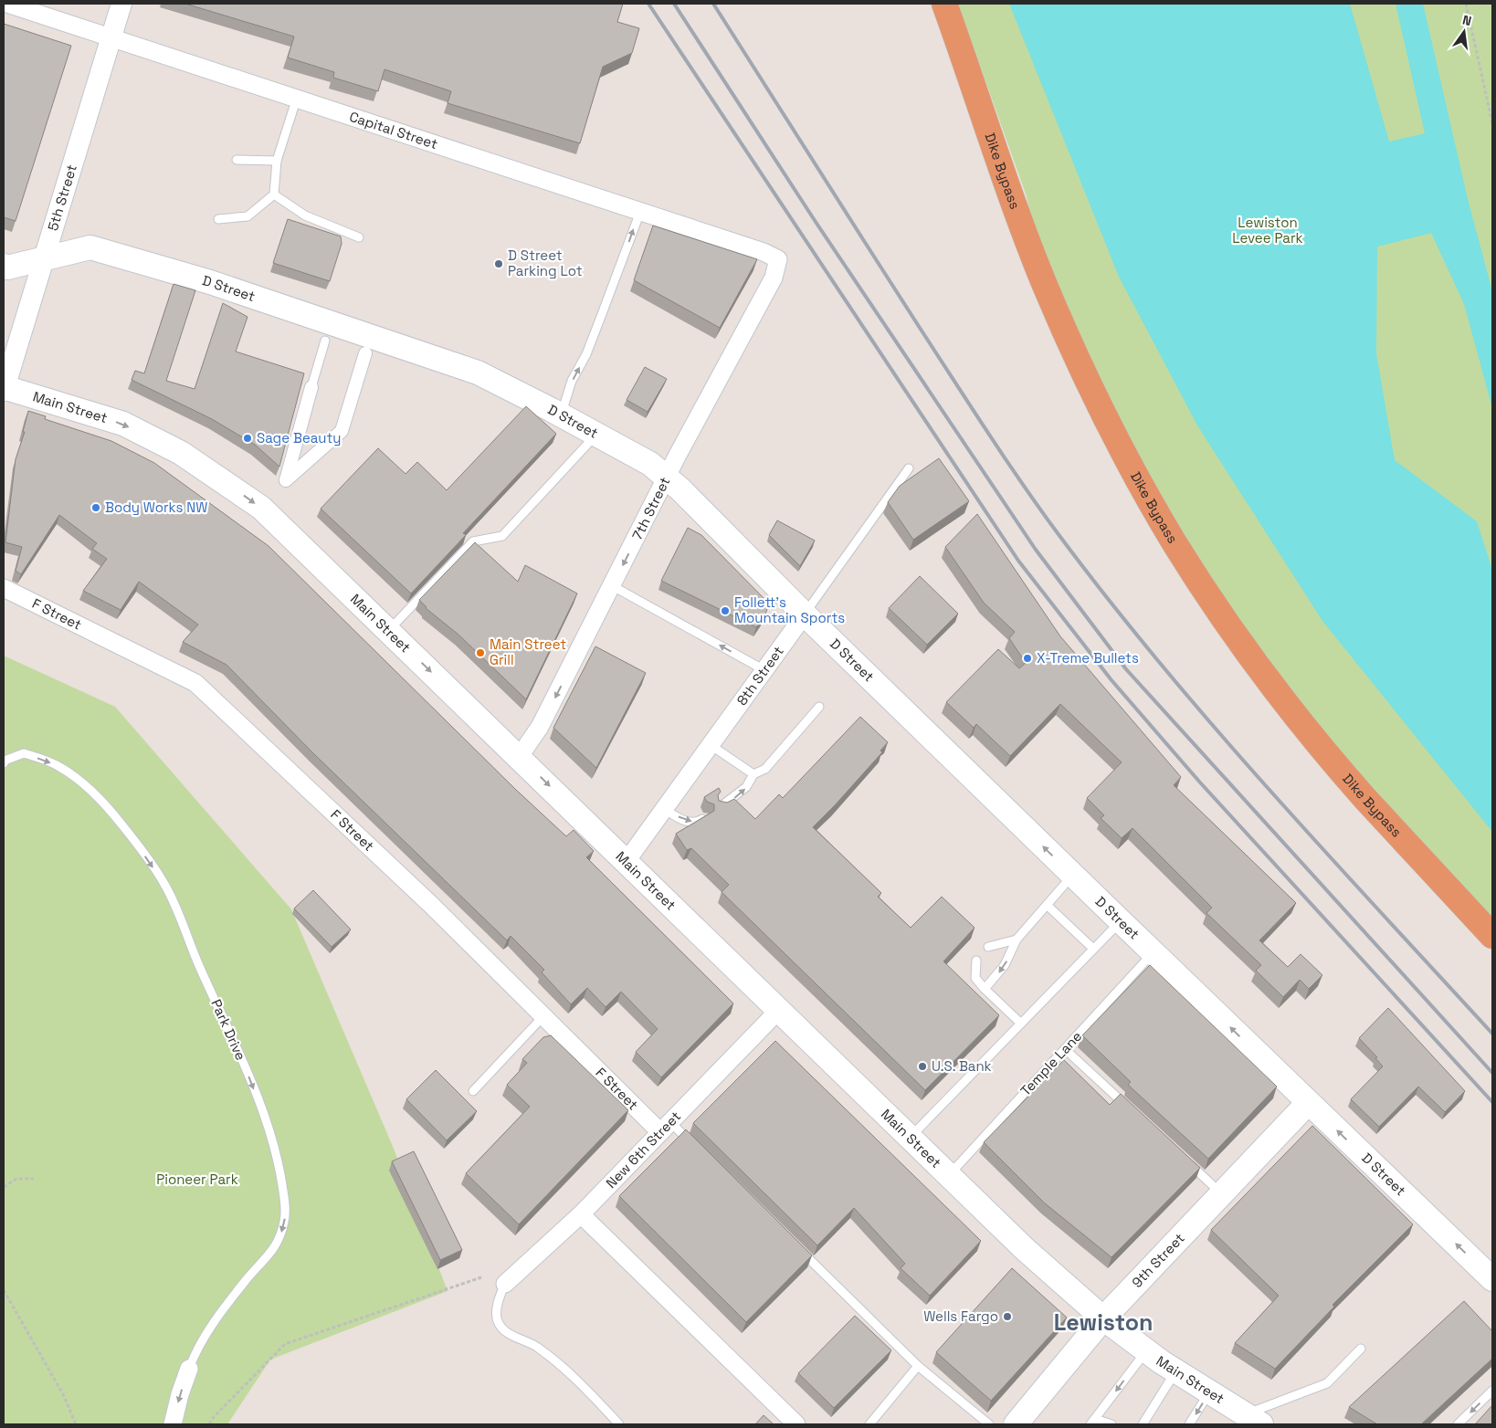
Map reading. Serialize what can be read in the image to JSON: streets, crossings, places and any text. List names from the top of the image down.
{
  "streets": {
    "highway": ["Dike Bypass"],
    "main road": ["D Street", "Main Street", "9th Street"],
    "street": [
      "Capital Street",
      "5th Street",
      "7th Street",
      "F Street",
      "8th Street",
      "New 6th Street"
    ],
    "lane": ["Park Drive", "Temple Lane"]
  },
  "crossings": [
    ["Capital Street", "5th Street"],
    ["Capital Street", "7th Street"],
    ["5th Street", "D Street"],
    ["5th Street", "Main Street"],
    ["D Street", "7th Street"],
    ["D Street", "8th Street"],
    ["D Street", "Temple Lane"],
    ["D Street", "9th Street"],
    ["Main Street", "7th Street"],
    ["Main Street", "8th Street"],
    ["Main Street", "Temple Lane"],
    ["Main Street", "New 6th Street"],
    ["Main Street", "9th Street"],
    ["F Street", "New 6th Street"]
  ],
  "one_way": [
    "D Street",
    "Main Street",
    "7th Street",
    "Park Drive"
  ],
  "districts": ["Lewiston"],
  "parks": ["Lewiston Levee Park", "Pioneer Park"],
  "places": [
    "D Street Parking Lot",
    "Sage Beauty",
    "Body Works NW",
    "Follett's Mountain Sports",
    "Main Street Grill",
    "X-Treme Bullets",
    "U.S. Bank",
    "Wells Fargo"
  ],
  "north": "top"
}
